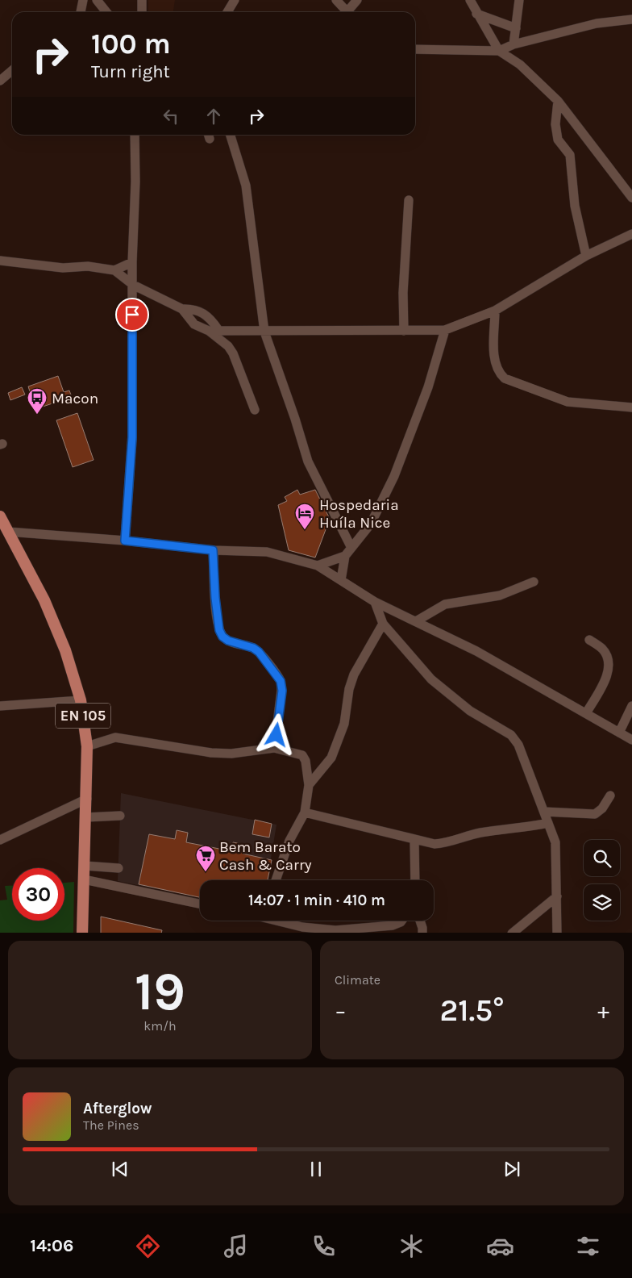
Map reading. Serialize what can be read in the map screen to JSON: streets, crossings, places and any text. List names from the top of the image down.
{
  "streets": {
    "main road": ["EN 105"]
  },
  "places": {
    "bus stop": ["Macon"],
    "hotel": ["Hospedaria Huíla Nice"],
    "supermarket": ["Bem Barato Cash & Carry"]
  },
  "page": {
    "turn": ["100 m", "Turn right"],
    "limit": "30",
    "trip": "14:07 · 1 min · 410 m",
    "tile": [
      ["19", "km/h"],
      "Climate"
    ],
    "heat": ["−", "21.5°", "+"],
    "song": ["Afterglow", "The Pines"],
    "tabs": "14:06"
  }
}
